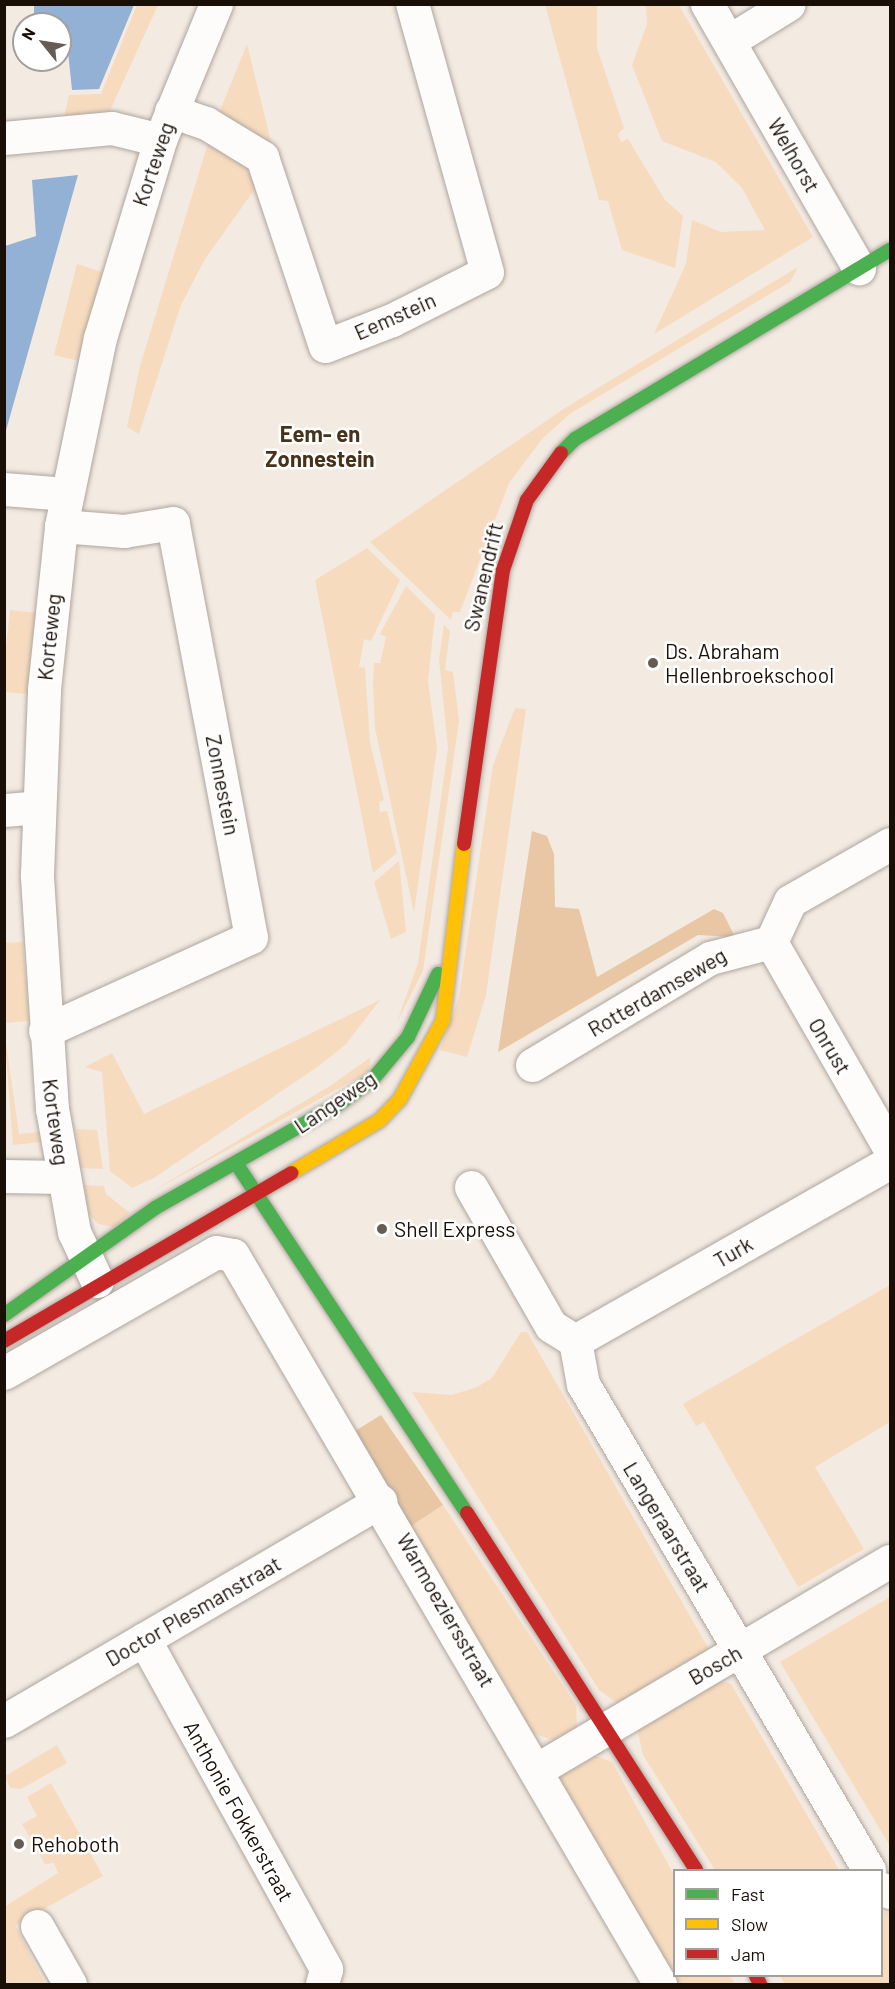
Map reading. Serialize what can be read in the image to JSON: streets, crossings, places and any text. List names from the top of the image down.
{
  "streets": {
    "main road": ["Swanendrift", "Langeweg"],
    "street": [
      "Welhorst",
      "Korteweg",
      "Eemstein",
      "Zonnestein",
      "Rotterdamseweg",
      "Onrust",
      "Turk",
      "Langeraarstraat",
      "Warmoeziersstraat",
      "Doctor Plesmanstraat",
      "Bosch",
      "Anthonie Fokkerstraat"
    ]
  },
  "crossings": [
    ["Welhorst", "Swanendrift"],
    ["Korteweg", "Eemstein"],
    ["Korteweg", "Zonnestein"],
    ["Korteweg", "Langeweg"],
    ["Swanendrift", "Langeweg"],
    ["Rotterdamseweg", "Onrust"],
    ["Turk", "Langeraarstraat"],
    ["Langeraarstraat", "Bosch"],
    ["Warmoeziersstraat", "Doctor Plesmanstraat"],
    ["Warmoeziersstraat", "Bosch"],
    ["Doctor Plesmanstraat", "Anthonie Fokkerstraat"]
  ],
  "districts": ["Eem- en Zonnestein"],
  "places": ["Ds. Abraham Hellenbroekschool", "Shell Express", "Rehoboth"],
  "legend": ["Fast", "Slow", "Jam"],
  "north": "top left"
}
